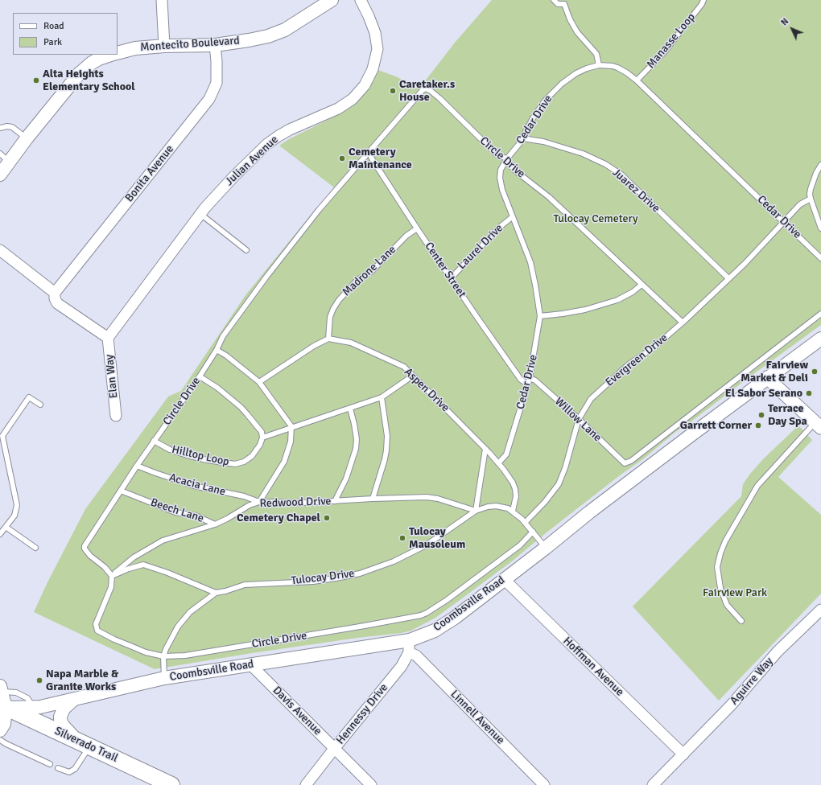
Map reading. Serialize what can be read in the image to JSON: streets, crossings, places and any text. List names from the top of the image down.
{
  "streets": {
    "main road": ["Silverado Trail"],
    "street": [
      "Montecito Boulevard",
      "Julian Avenue",
      "Bonita Avenue",
      "Elan Way",
      "Coombsville Road",
      "Hoffman Avenue",
      "Aguirre Way",
      "Davis Avenue",
      "Hennessy Drive",
      "Linnell Avenue"
    ],
    "lane": [
      "Manasse Loop",
      "Cedar Drive",
      "Circle Drive",
      "Juarez Drive",
      "Laurel Drive",
      "Center Street",
      "Madrone Lane",
      "Evergreen Drive",
      "Aspen Drive",
      "Willow Lane",
      "Hilltop Loop",
      "Acacia Lane",
      "Redwood Drive",
      "Beech Lane",
      "Tulocay Drive"
    ]
  },
  "crossings": [
    ["Manasse Loop", "Cedar Drive"],
    ["Montecito Boulevard", "Bonita Avenue"],
    ["Cedar Drive", "Circle Drive"],
    ["Cedar Drive", "Juarez Drive"],
    ["Cedar Drive", "Laurel Drive"],
    ["Cedar Drive", "Center Street"],
    ["Cedar Drive", "Evergreen Drive"],
    ["Cedar Drive", "Aspen Drive"],
    ["Cedar Drive", "Willow Lane"],
    ["Circle Drive", "Center Street"],
    ["Circle Drive", "Evergreen Drive"],
    ["Circle Drive", "Hilltop Loop"],
    ["Circle Drive", "Acacia Lane"],
    ["Circle Drive", "Redwood Drive"],
    ["Circle Drive", "Beech Lane"],
    ["Circle Drive", "Tulocay Drive"],
    ["Julian Avenue", "Elan Way"],
    ["Juarez Drive", "Evergreen Drive"],
    ["Laurel Drive", "Center Street"],
    ["Center Street", "Madrone Lane"],
    ["Madrone Lane", "Aspen Drive"],
    ["Evergreen Drive", "Willow Lane"],
    ["Evergreen Drive", "Tulocay Drive"],
    ["Aspen Drive", "Tulocay Drive"],
    ["Acacia Lane", "Redwood Drive"],
    ["Redwood Drive", "Beech Lane"],
    ["Redwood Drive", "Tulocay Drive"],
    ["Tulocay Drive", "Coombsville Road"],
    ["Coombsville Road", "Hoffman Avenue"],
    ["Coombsville Road", "Davis Avenue"],
    ["Coombsville Road", "Hennessy Drive"],
    ["Coombsville Road", "Linnell Avenue"],
    ["Coombsville Road", "Silverado Trail"],
    ["Hoffman Avenue", "Aguirre Way"],
    ["Davis Avenue", "Hennessy Drive"],
    ["Hennessy Drive", "Linnell Avenue"]
  ],
  "parks": ["Tulocay Cemetery", "Fairview Park"],
  "places": [
    "Alta Heights Elementary School",
    "Caretaker.s House",
    "Cemetery Maintenance",
    "Fairview Market & Deli",
    "El Sabor Serano",
    "Terrace Day Spa",
    "Garrett Corner",
    "Cemetery Chapel",
    "Tulocay Mausoleum",
    "Napa Marble & Granite Works"
  ],
  "legend": ["Road", "Park"],
  "north": "top left"
}
